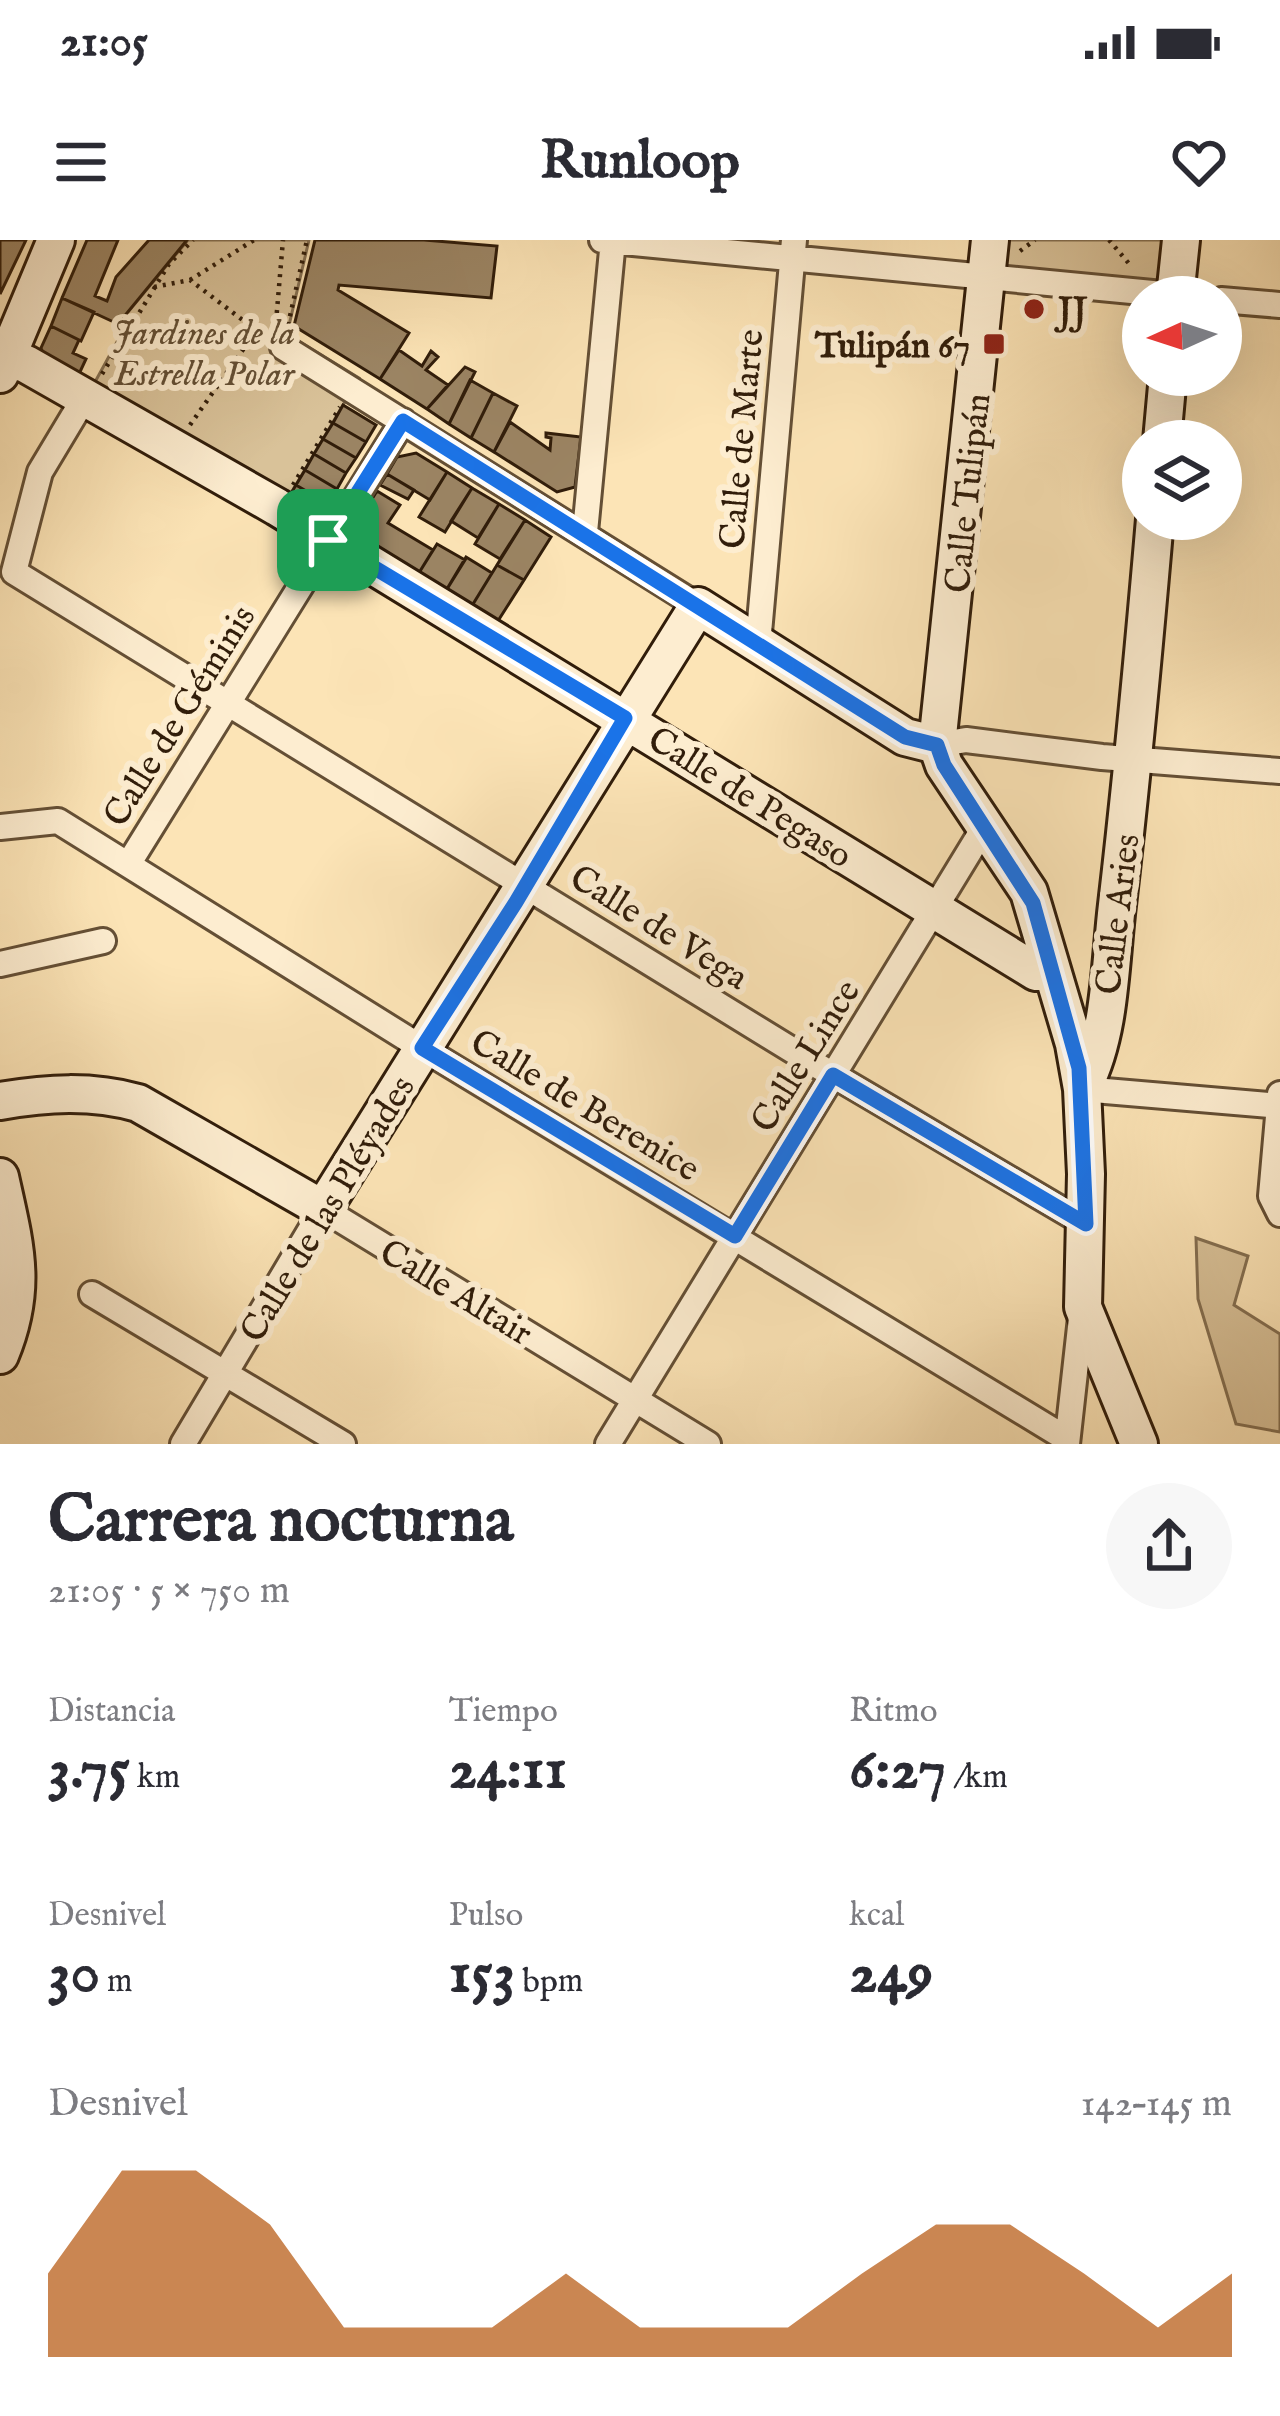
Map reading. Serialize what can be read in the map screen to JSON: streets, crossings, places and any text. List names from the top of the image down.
{
  "streets": {
    "street": [
      "Calle de Marte",
      "Calle Tulipán",
      "Calle de Géminis",
      "Calle de Pegaso",
      "Calle Aries",
      "Calle de Vega",
      "Calle Lince",
      "Calle de Berenice",
      "Calle de las Pléyades",
      "Calle Altair"
    ]
  },
  "crossings": [
    ["Calle de Géminis", "Calle de Pegaso"],
    ["Calle de Géminis", "Calle de Vega"],
    ["Calle de Géminis", "Calle de Berenice"],
    ["Calle de Pegaso", "Calle Lince"],
    ["Calle de Pegaso", "Calle de las Pléyades"],
    ["Calle Aries", "Calle de Vega"],
    ["Calle Aries", "Calle de Berenice"],
    ["Calle de Vega", "Calle Lince"],
    ["Calle de Vega", "Calle de las Pléyades"],
    ["Calle Lince", "Calle de Berenice"],
    ["Calle Lince", "Calle Altair"],
    ["Calle de Berenice", "Calle de las Pléyades"],
    ["Calle de las Pléyades", "Calle Altair"]
  ],
  "parks": ["Jardines de la Estrella Polar"],
  "places": {
    "other": ["JJ"],
    "transit": ["Tulipán 67"]
  },
  "north": "left",
  "page": {
    "status": "21:05",
    "header": "Runloop",
    "heading": ["Carrera nocturna", "21:05 · 5 × 750 m"],
    "stats": [
      ["Distancia", "3.75 km"],
      ["Tiempo", "24:11"],
      ["Ritmo", "6:27 /km"],
      ["Desnivel", "30 m"],
      ["Pulso", "153 bpm"],
      ["kcal", "249"]
    ],
    "chart": ["Desnivel", "142–145 m"]
  }
}
